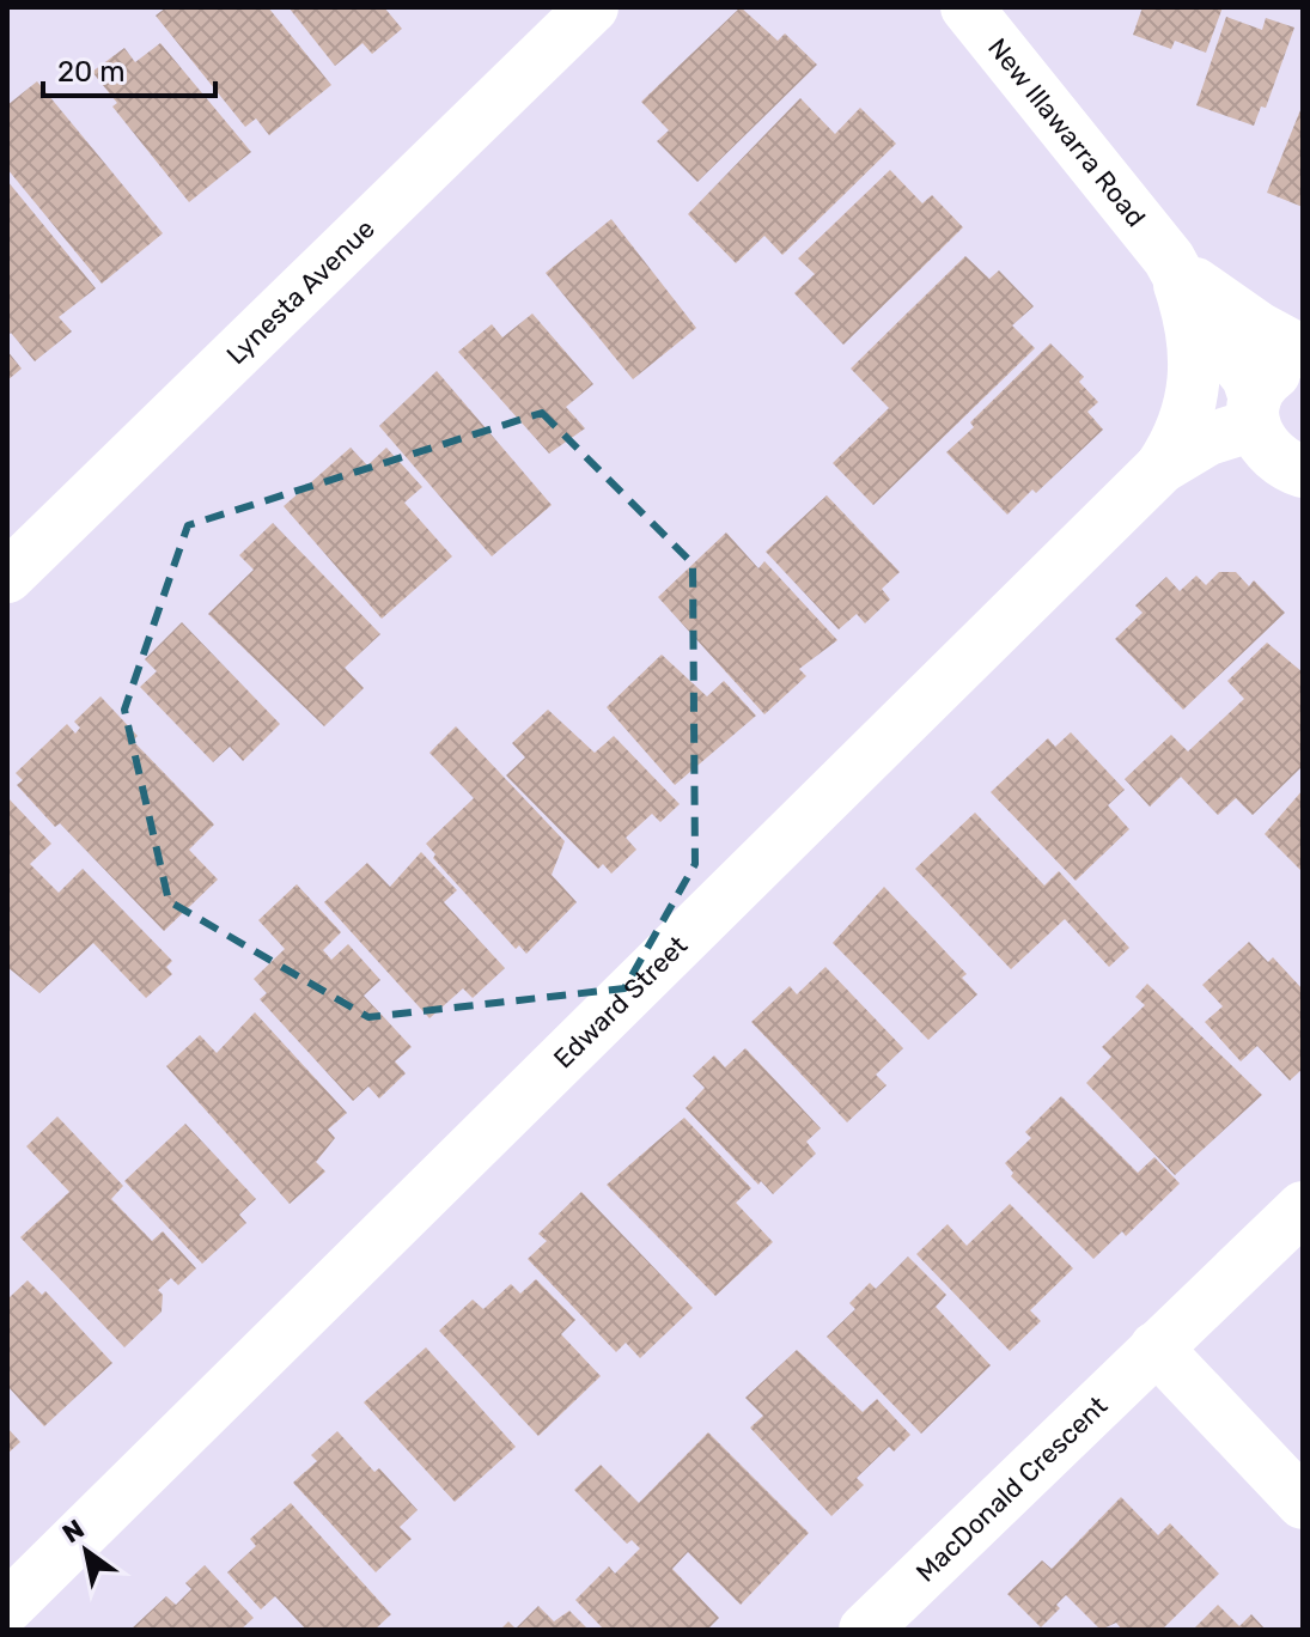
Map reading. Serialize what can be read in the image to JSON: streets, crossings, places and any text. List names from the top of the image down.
{
  "streets": {
    "street": [
      "New Illawarra Road",
      "Lynesta Avenue",
      "Edward Street",
      "MacDonald Crescent"
    ]
  },
  "crossings": [
    ["New Illawarra Road", "Edward Street"]
  ],
  "scale_bar": "20 m",
  "north": "top left"
}
